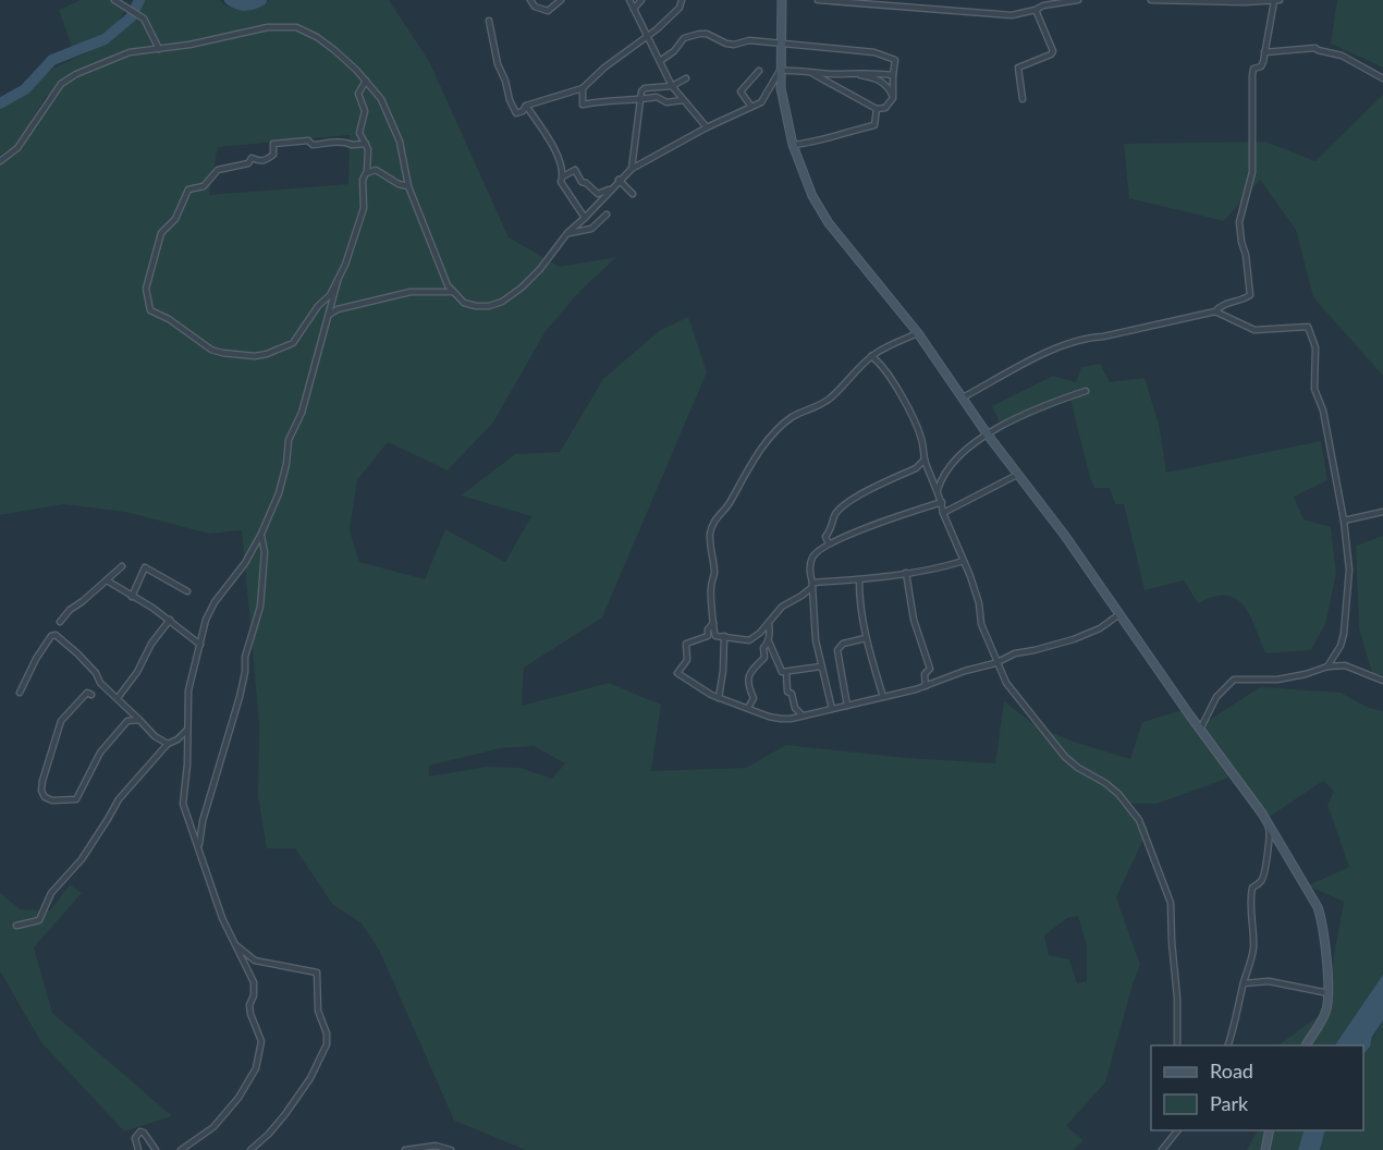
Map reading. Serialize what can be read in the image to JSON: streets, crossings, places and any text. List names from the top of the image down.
{
  "legend": ["Road", "Park"]
}
